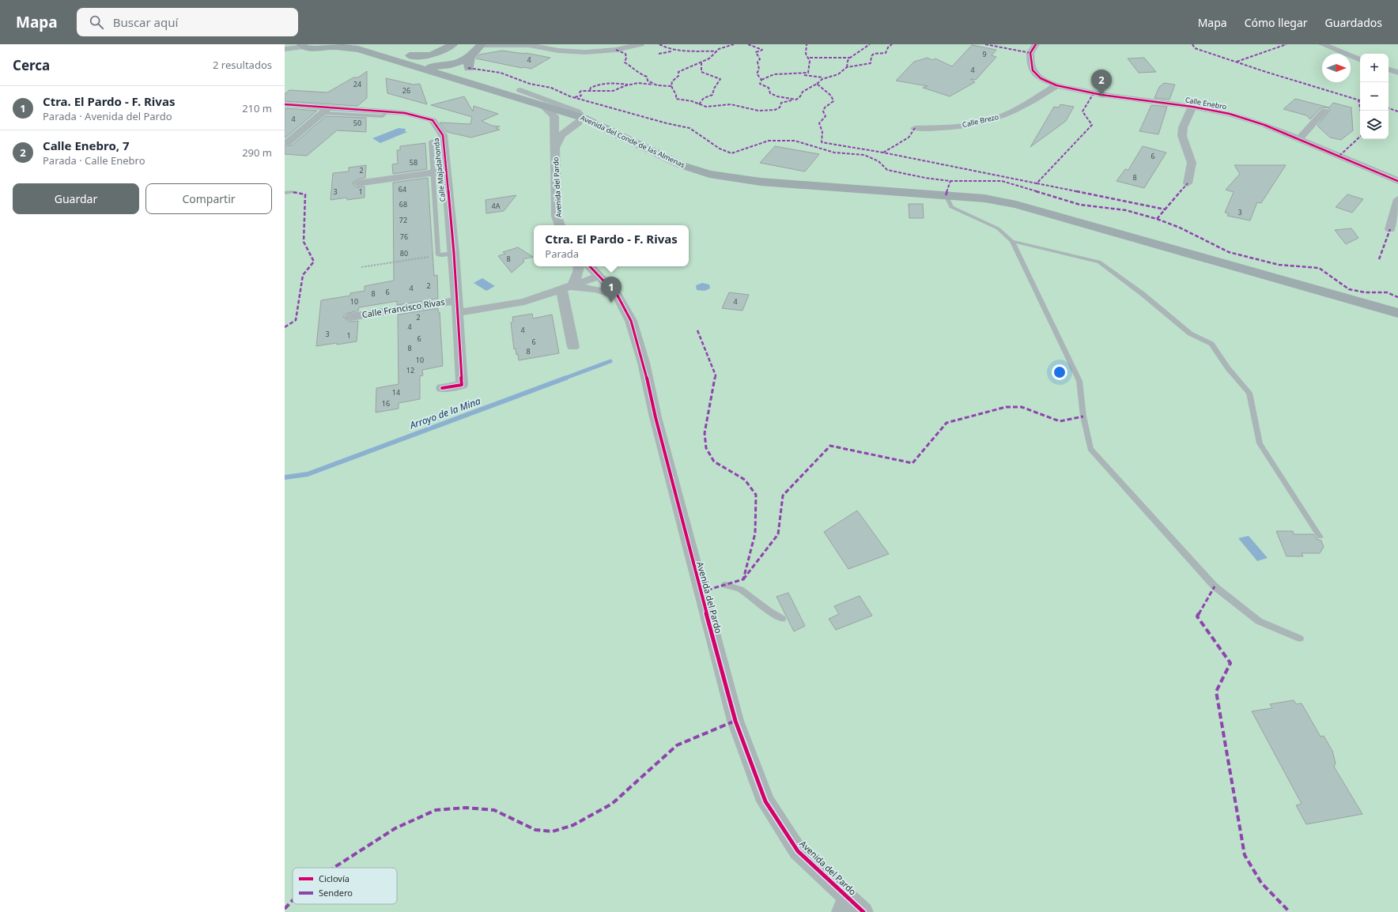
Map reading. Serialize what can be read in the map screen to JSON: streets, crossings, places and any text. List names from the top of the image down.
{
  "streets": {
    "main road": ["Avenida del Conde de las Almenas"],
    "street": [
      "Calle Enebro",
      "Calle Brezo",
      "Calle Majadahonda",
      "Avenida del Pardo",
      "Calle Francisco Rivas"
    ]
  },
  "crossings": [
    ["Calle Enebro", "Calle Brezo"],
    ["Calle Majadahonda", "Calle Francisco Rivas"]
  ],
  "water": ["Arroyo de la Mina"],
  "house_numbers": [
    "9",
    "4",
    "4",
    "24",
    "26",
    "4",
    "50",
    "6",
    "58",
    "2",
    "8",
    "64",
    "3",
    "1",
    "68",
    "4A",
    "3",
    "72",
    "76",
    "80",
    "8",
    "2",
    "4",
    "6",
    "8",
    "10",
    "4",
    "2",
    "4",
    "4",
    "3",
    "1",
    "6",
    "6",
    "8",
    "8",
    "10",
    "12",
    "14",
    "16"
  ],
  "legend": ["Ciclovía", "Sendero"],
  "north": "right",
  "page": {
    "header": "Mapa",
    "search": "Buscar aquí",
    "nav": ["Mapa", "Cómo llegar", "Guardados"],
    "heading": ["Cerca", "2 resultados"],
    "map_buttons": ["+", "−"],
    "pins": ["2", "1"],
    "list": [
      {
        "mark": "1",
        "name": "Ctra. El Pardo - F. Rivas",
        "note": "Parada · Avenida del Pardo",
        "value": "210 m"
      },
      {
        "mark": "2",
        "name": "Calle Enebro, 7",
        "note": "Parada · Calle Enebro",
        "value": "290 m"
      }
    ],
    "buttons": ["Guardar", "Compartir"],
    "popup": ["Ctra. El Pardo - F. Rivas", "Parada"]
  }
}
